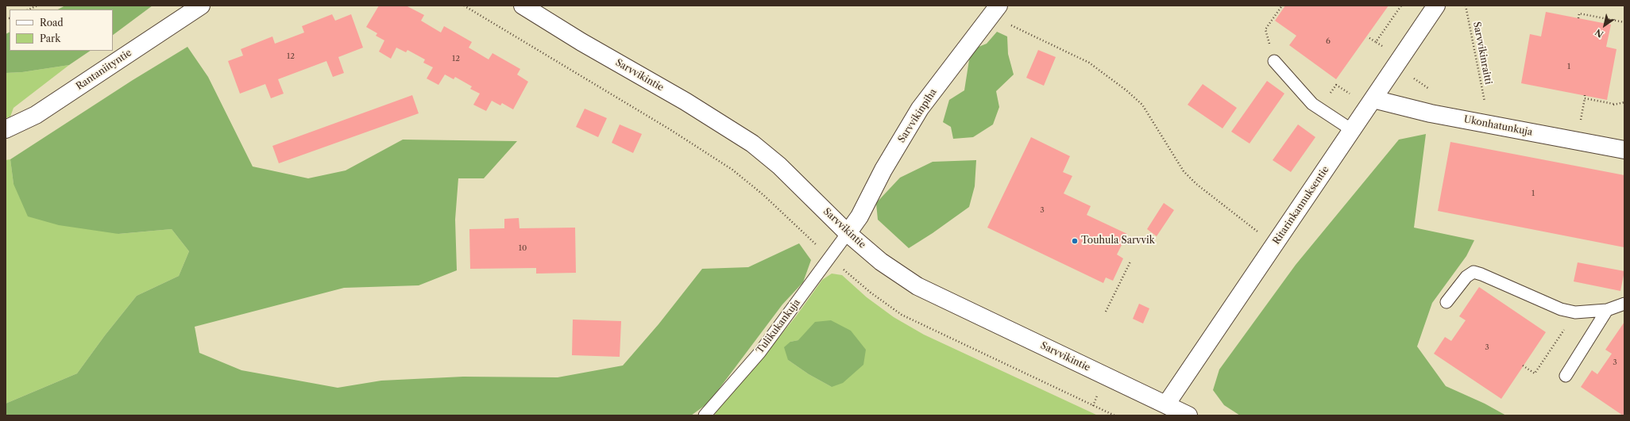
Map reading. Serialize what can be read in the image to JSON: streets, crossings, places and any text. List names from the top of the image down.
{
  "streets": {
    "street": [
      "Rantaniityntie",
      "Sarvvikintie",
      "Sarvvikinpiha",
      "Ukonhatunkuja",
      "Ritarinkannuksentie"
    ],
    "lane": ["Tulikukankuja"],
    "path": ["Sarvvikinraitti"]
  },
  "crossings": [
    ["Sarvvikintie", "Sarvvikinpiha"],
    ["Sarvvikintie", "Ritarinkannuksentie"],
    ["Sarvvikintie", "Tulikukankuja"],
    ["Sarvvikinpiha", "Tulikukankuja"],
    ["Ukonhatunkuja", "Ritarinkannuksentie"]
  ],
  "places": ["Touhula Sarvvik"],
  "house_numbers": [
    "6",
    "12",
    "12",
    "1",
    "1",
    "3",
    "10",
    "3",
    "3"
  ],
  "legend": ["Road", "Park"],
  "north": "bottom left"
}
